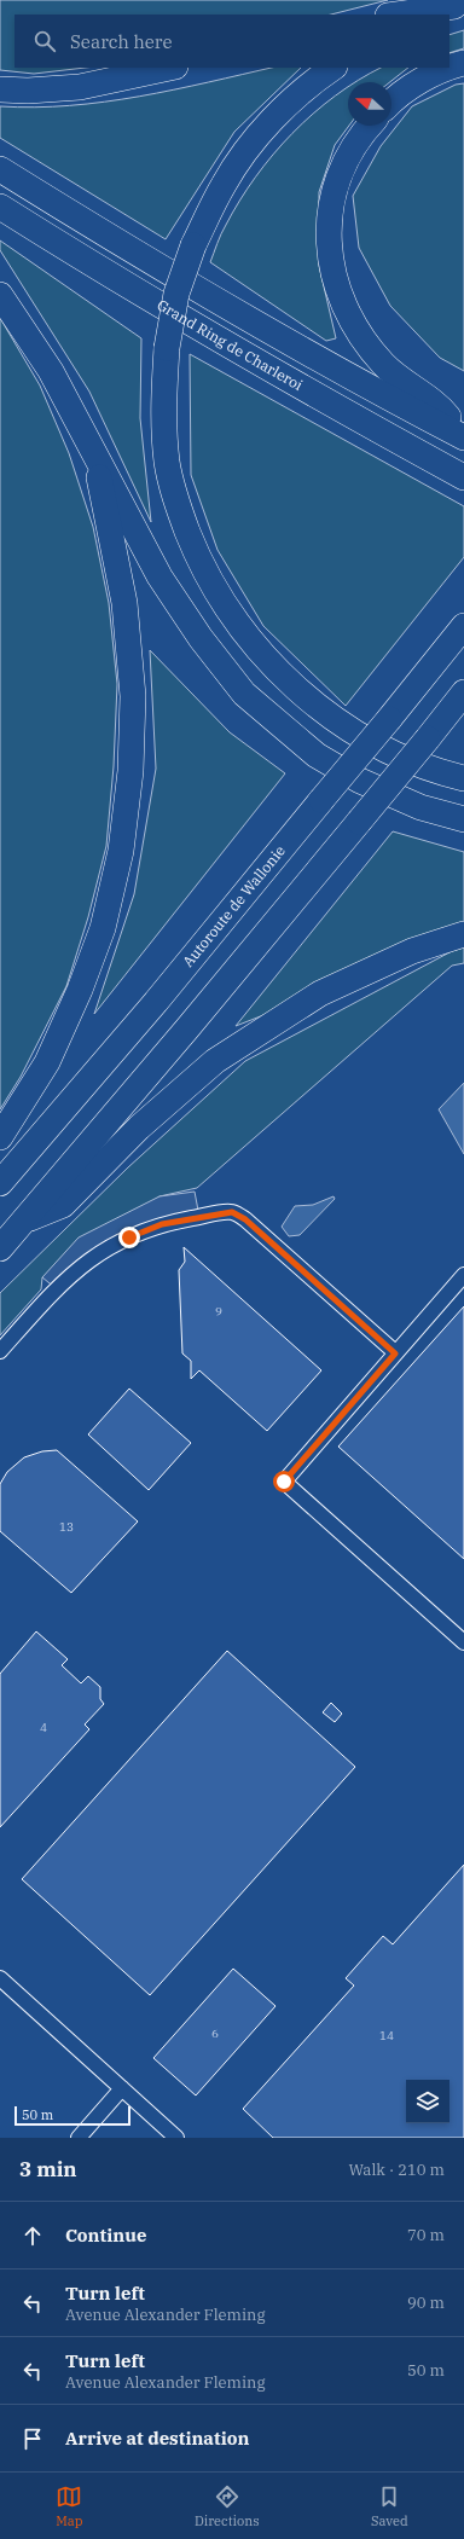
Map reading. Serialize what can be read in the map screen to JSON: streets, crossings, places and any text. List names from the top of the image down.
{
  "streets": {
    "highway": ["Grand Ring de Charleroi", "Autoroute de Wallonie"]
  },
  "house_numbers": [
    "9",
    "13",
    "4",
    "6",
    "14"
  ],
  "scale_bar": "50 m",
  "north": "left",
  "page": {
    "search": "Search here",
    "scale": "50 m",
    "heading": ["3 min", "Walk · 210 m"],
    "list": [
      ["Continue", "70 m"],
      ["Turn left", "Avenue Alexander Fleming", "90 m"],
      ["Turn left", "Avenue Alexander Fleming", "50 m"],
      "Arrive at destination"
    ],
    "nav": ["Map", "Directions", "Saved"]
  }
}
